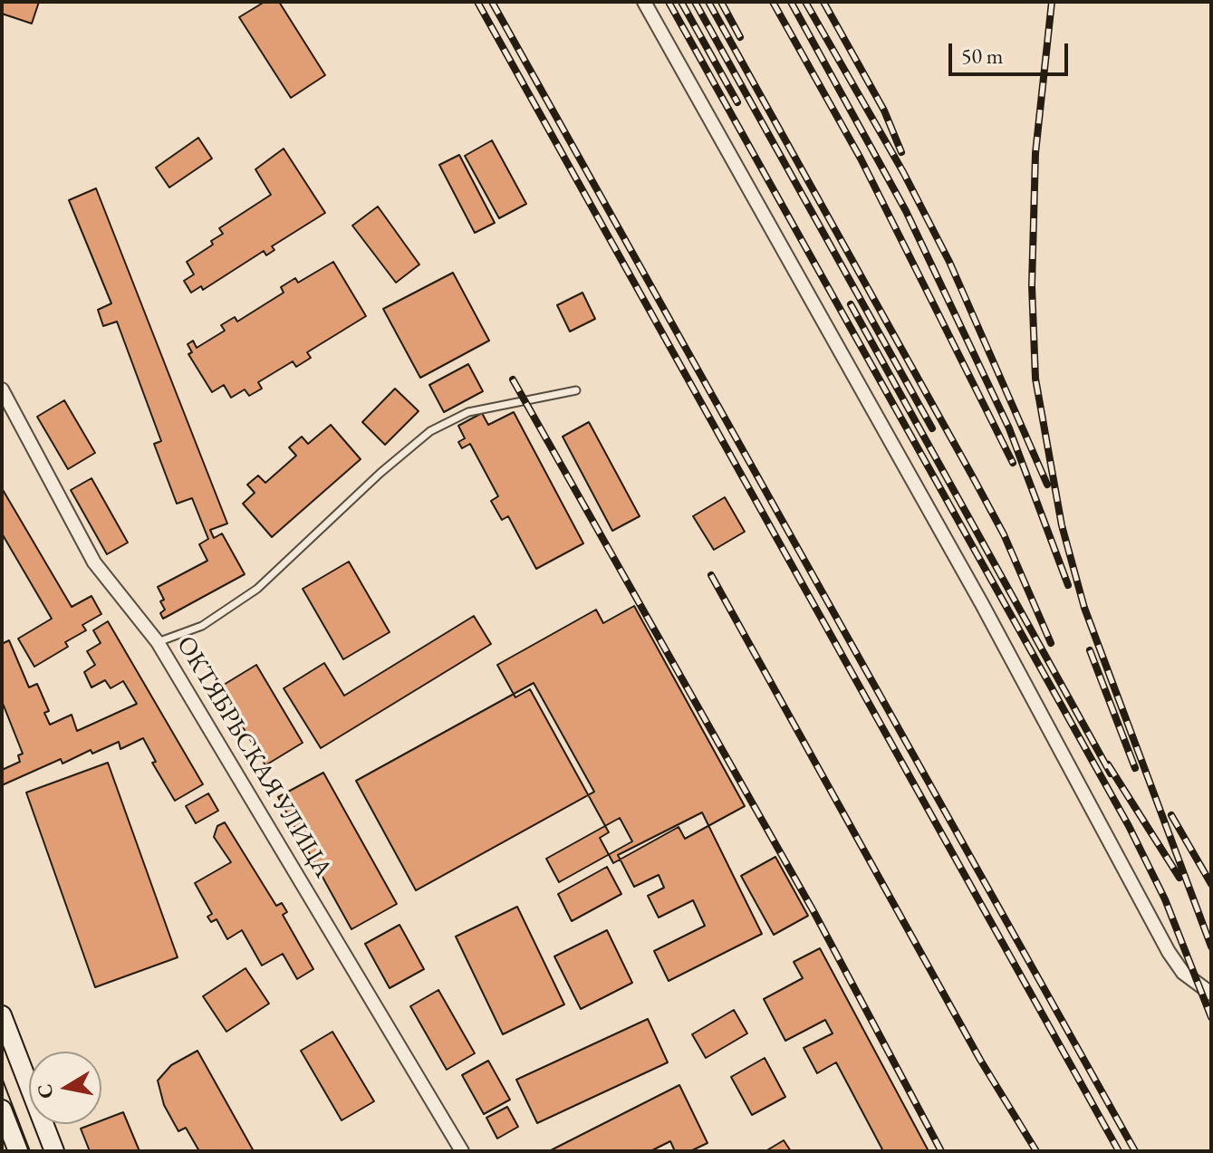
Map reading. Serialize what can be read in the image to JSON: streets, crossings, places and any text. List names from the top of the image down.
{
  "streets": {
    "street": ["ОКТЯБРЬСКАЯ УЛИЦА"]
  },
  "scale_bar": "50 m",
  "north": "left"
}
